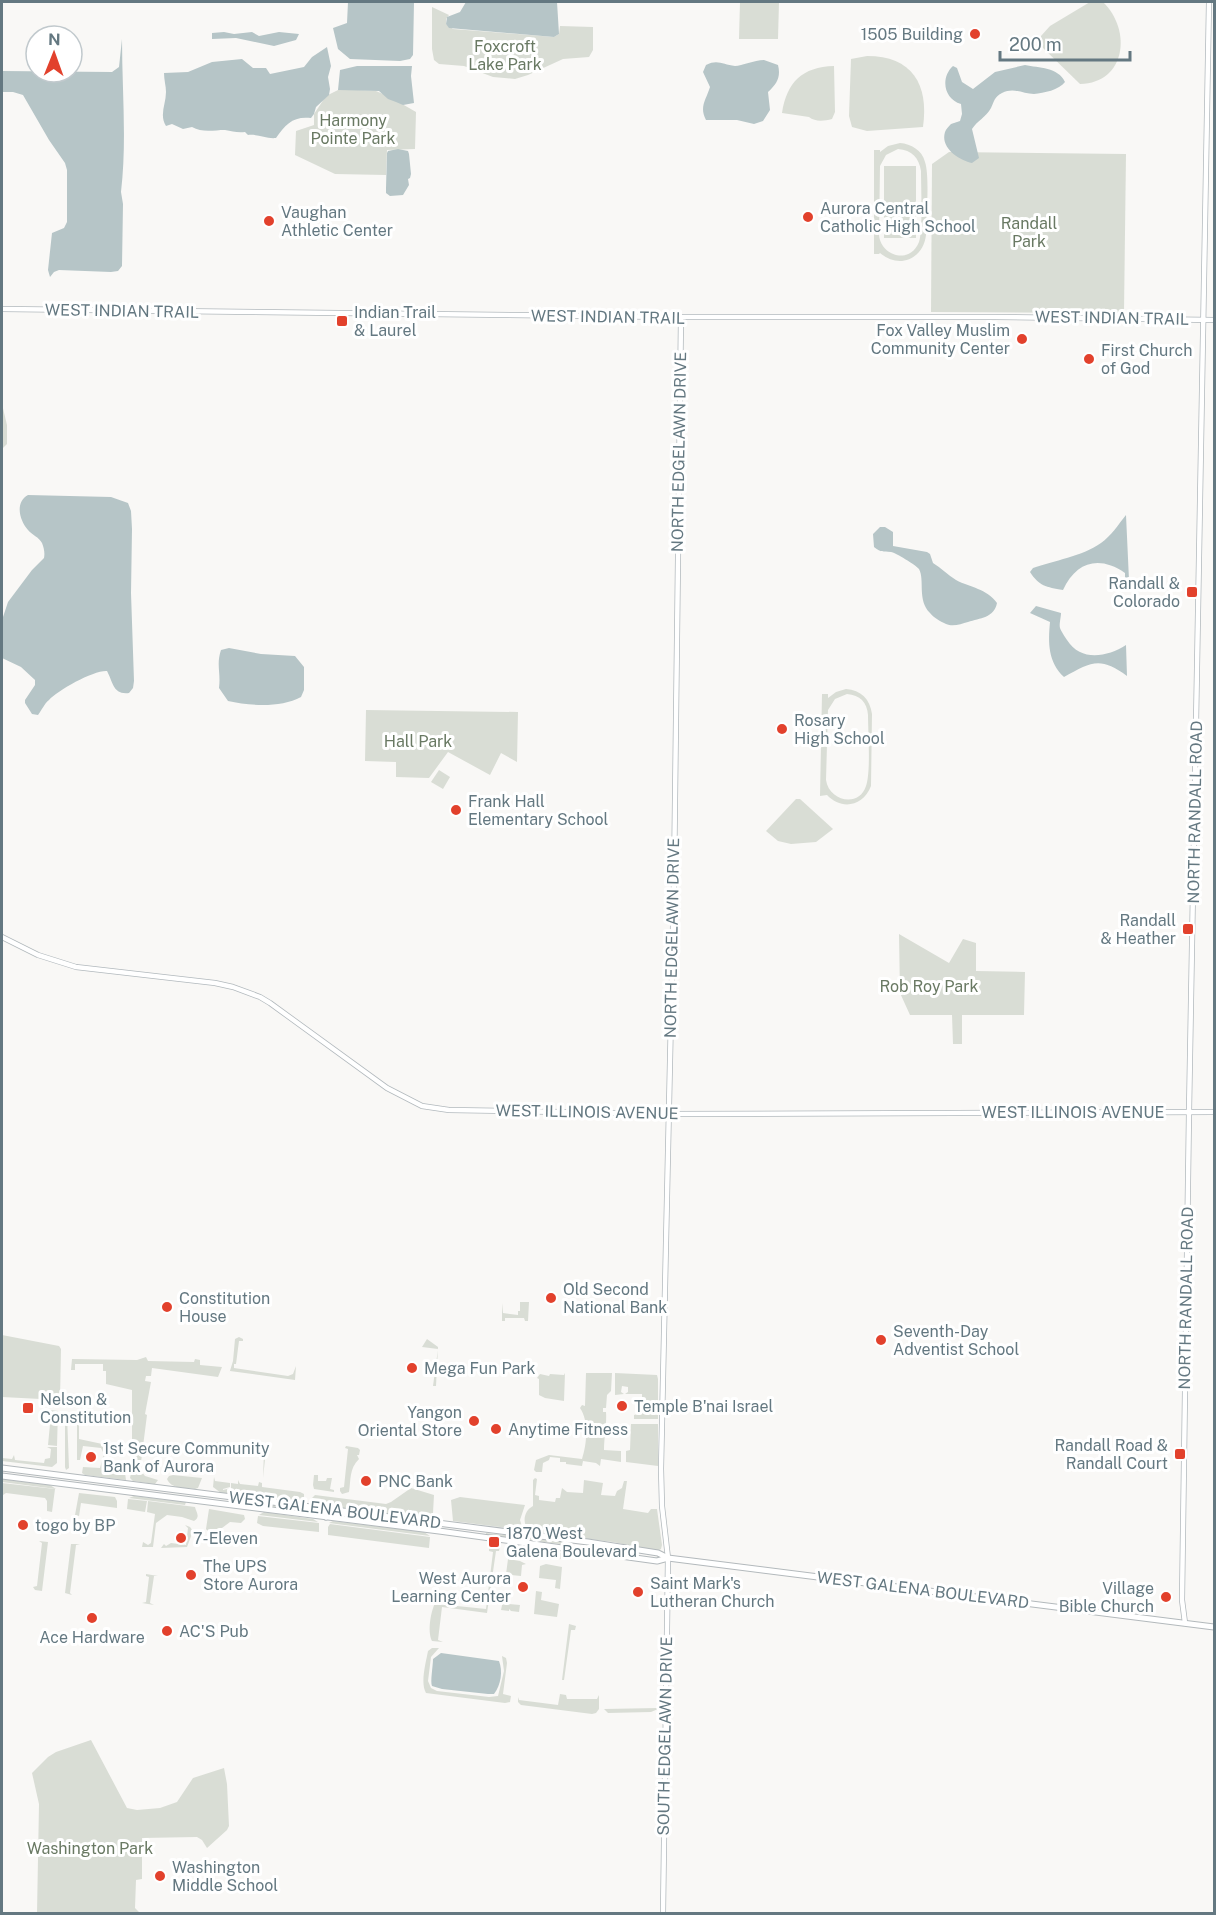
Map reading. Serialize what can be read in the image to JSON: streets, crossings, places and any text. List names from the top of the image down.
{
  "streets": {
    "main road": [
      "WEST INDIAN TRAIL",
      "NORTH EDGELAWN DRIVE",
      "NORTH RANDALL ROAD",
      "WEST ILLINOIS AVENUE",
      "WEST GALENA BOULEVARD",
      "SOUTH EDGELAWN DRIVE"
    ]
  },
  "crossings": [
    ["WEST INDIAN TRAIL", "NORTH EDGELAWN DRIVE"],
    ["WEST INDIAN TRAIL", "NORTH RANDALL ROAD"],
    ["NORTH EDGELAWN DRIVE", "WEST ILLINOIS AVENUE"],
    ["NORTH EDGELAWN DRIVE", "WEST GALENA BOULEVARD"],
    ["NORTH EDGELAWN DRIVE", "SOUTH EDGELAWN DRIVE"],
    ["NORTH RANDALL ROAD", "WEST ILLINOIS AVENUE"],
    ["NORTH RANDALL ROAD", "WEST GALENA BOULEVARD"],
    ["WEST GALENA BOULEVARD", "SOUTH EDGELAWN DRIVE"]
  ],
  "parks": [
    "Foxcroft Lake Park",
    "Harmony Pointe Park",
    "Randall Park",
    "Hall Park",
    "Rob Roy Park",
    "Washington Park"
  ],
  "places": {
    "other": [
      "1505 Building",
      "Aurora Central Catholic High School",
      "Vaughan Athletic Center",
      "Fox Valley Muslim Community Center",
      "First Church of God",
      "Rosary High School",
      "Frank Hall Elementary School",
      "Old Second National Bank",
      "Constitution House",
      "Seventh-Day Adventist School",
      "Mega Fun Park",
      "Temple B'nai Israel",
      "Yangon Oriental Store",
      "Anytime Fitness",
      "1st Secure Community Bank of Aurora",
      "PNC Bank",
      "togo by BP",
      "7-Eleven",
      "The UPS Store Aurora",
      "West Aurora Learning Center",
      "Saint Mark's Lutheran Church",
      "Village Bible Church",
      "Ace Hardware",
      "AC'S Pub",
      "Washington Middle School"
    ],
    "transit": [
      "Indian Trail & Laurel",
      "Randall & Colorado",
      "Randall & Heather",
      "Nelson & Constitution",
      "Randall Road & Randall Court",
      "1870 West Galena Boulevard"
    ]
  },
  "scale_bar": "200 m",
  "north": "top"
}
